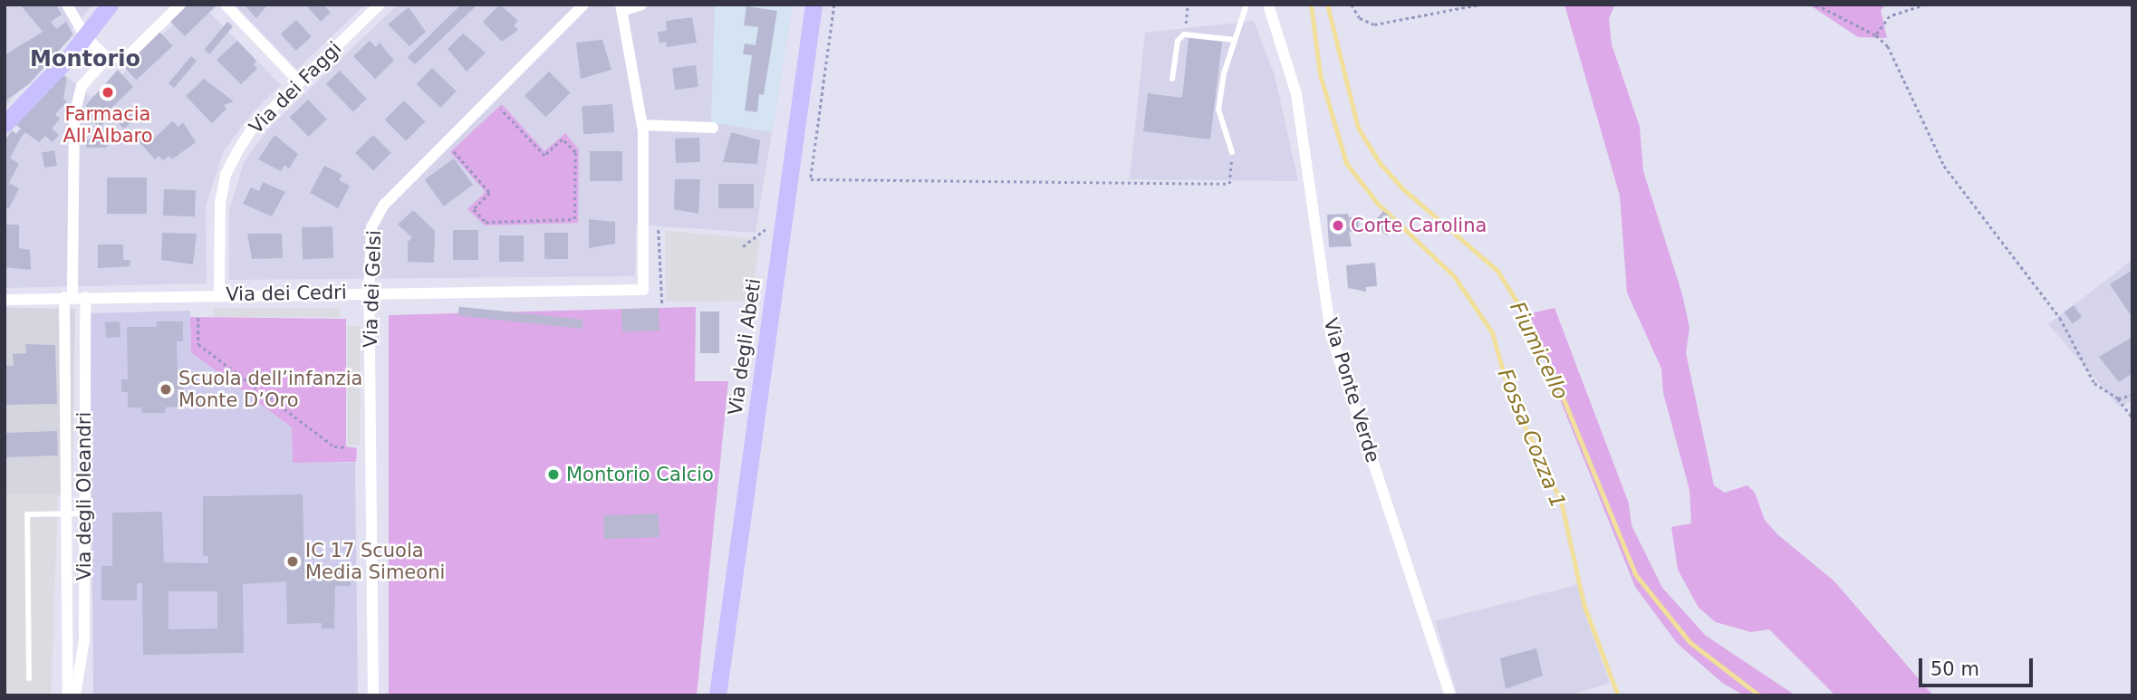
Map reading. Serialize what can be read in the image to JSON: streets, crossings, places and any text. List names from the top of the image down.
{
  "streets": {
    "street": [
      "Via dei Faggi",
      "Via dei Gelsi",
      "Via dei Cedri",
      "Via degli Abeti",
      "Via Ponte Verde",
      "Via degli Oleandri"
    ]
  },
  "crossings": [
    ["Via dei Faggi", "Via dei Cedri"],
    ["Via dei Gelsi", "Via dei Cedri"],
    ["Via dei Cedri", "Via degli Oleandri"]
  ],
  "districts": ["Montorio"],
  "water": ["Fiumicello", "Fossa Cozza 1"],
  "places": [
    "Farmacia All'Albaro",
    "Corte Carolina",
    "Scuola dell’infanzia Monte D’Oro",
    "Montorio Calcio",
    "IC 17 Scuola Media Simeoni"
  ],
  "scale_bar": "50 m"
}
